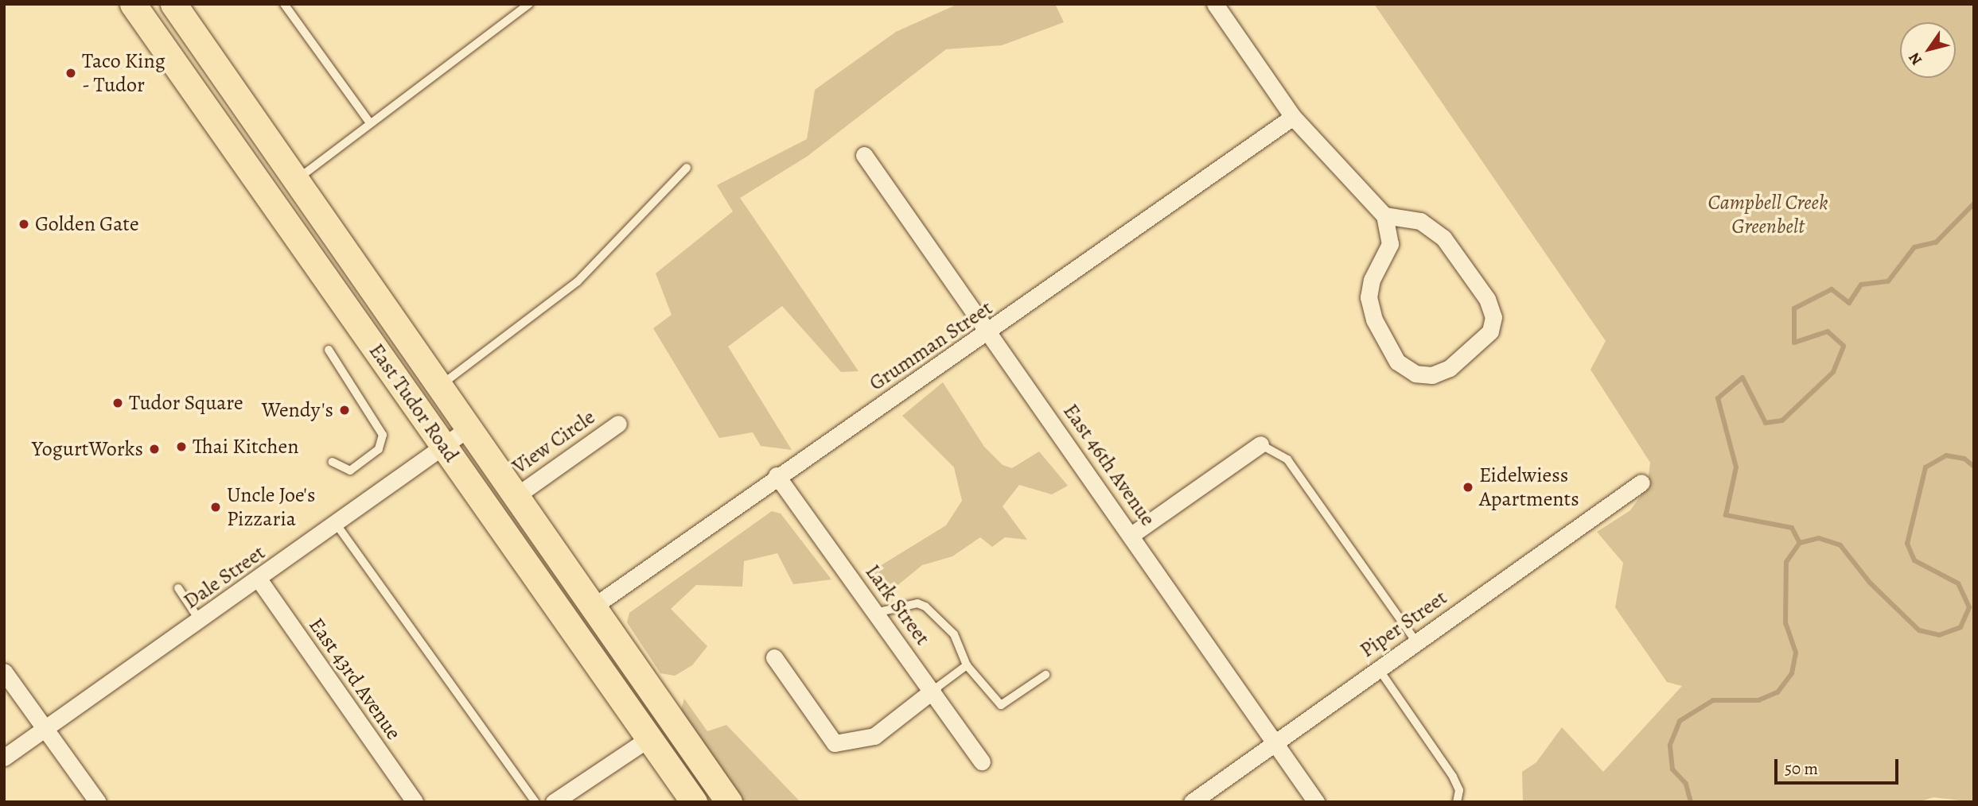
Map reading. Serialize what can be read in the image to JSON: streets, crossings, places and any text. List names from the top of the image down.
{
  "streets": {
    "main road": ["East Tudor Road"],
    "street": [
      "Grumman Street",
      "View Circle",
      "East 46th Avenue",
      "Dale Street",
      "Lark Street",
      "Piper Street",
      "East 43rd Avenue"
    ]
  },
  "crossings": [
    ["Grumman Street", "East Tudor Road"],
    ["Grumman Street", "East 46th Avenue"],
    ["Grumman Street", "Lark Street"],
    ["East Tudor Road", "View Circle"],
    ["East Tudor Road", "Dale Street"],
    ["East 46th Avenue", "Piper Street"],
    ["Dale Street", "East 43rd Avenue"]
  ],
  "parks": ["Campbell Creek Greenbelt"],
  "places": [
    "Taco King - Tudor",
    "Golden Gate",
    "Tudor Square",
    "Wendy's",
    "Thai Kitchen",
    "YogurtWorks",
    "Eidelwiess Apartments",
    "Uncle Joe's Pizzaria"
  ],
  "scale_bar": "50 m",
  "north": "bottom left"
}
